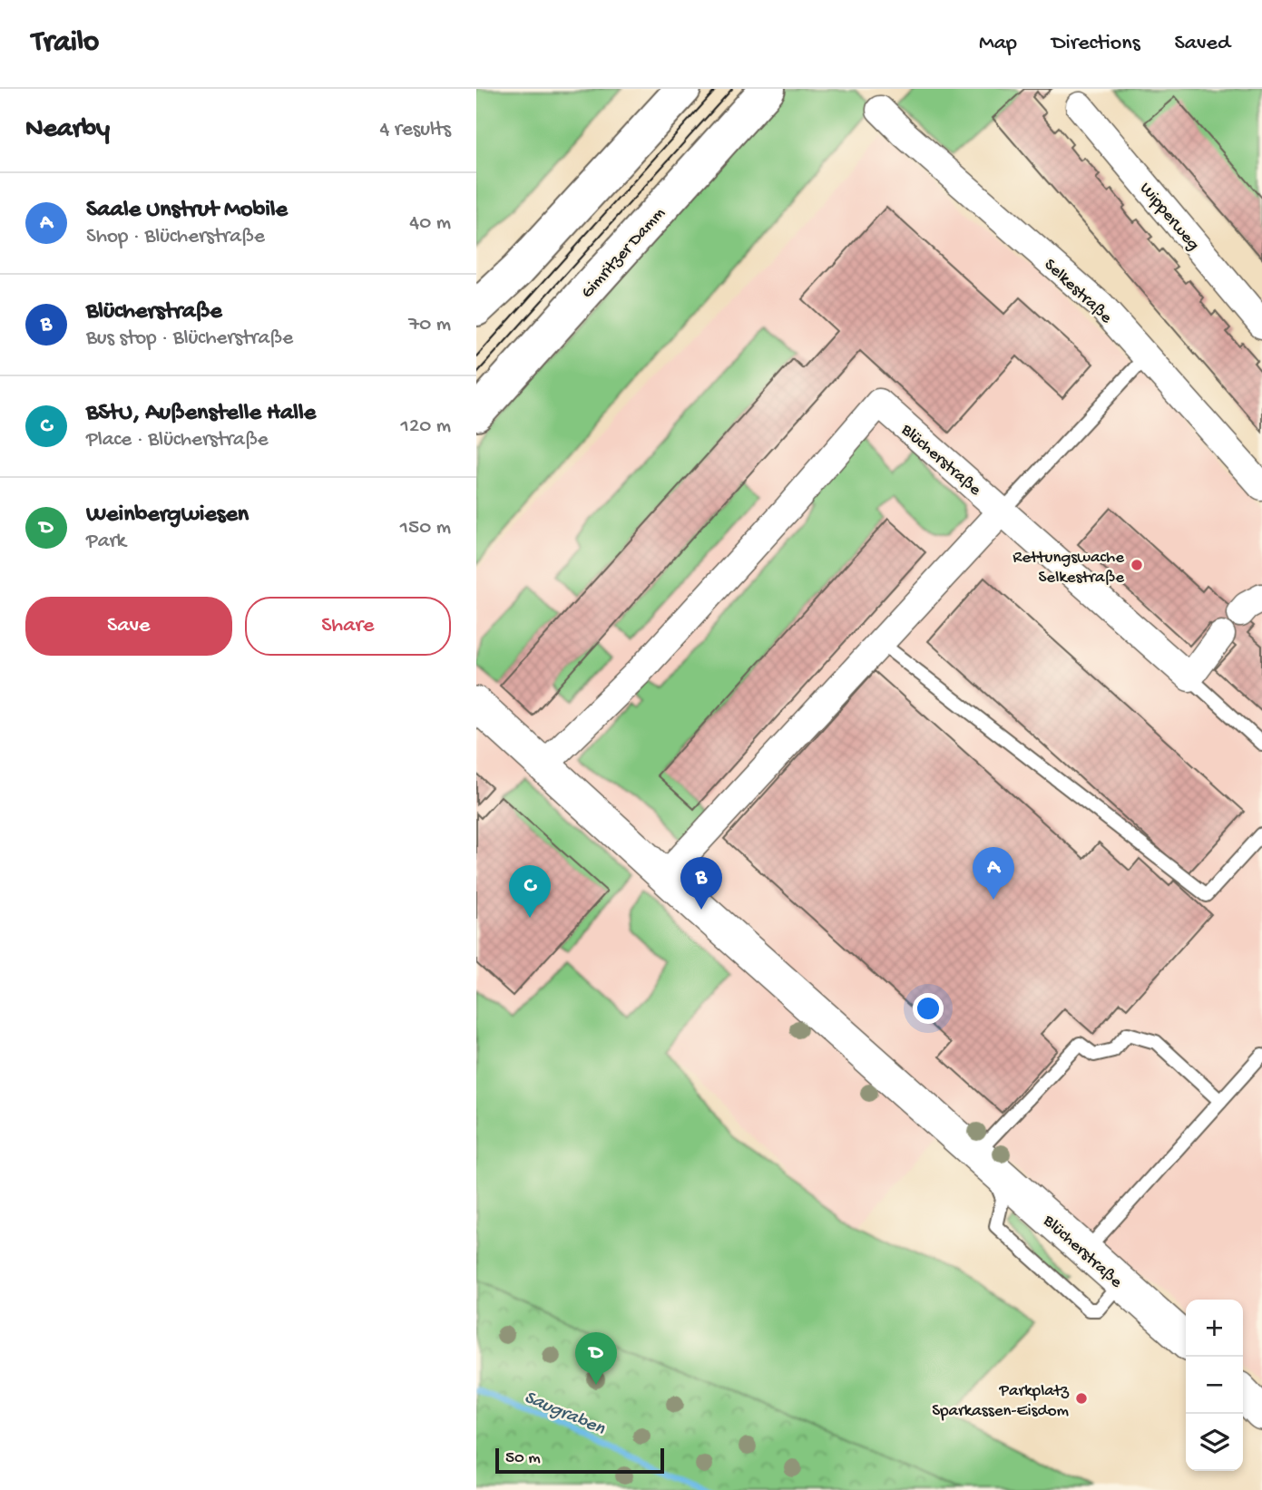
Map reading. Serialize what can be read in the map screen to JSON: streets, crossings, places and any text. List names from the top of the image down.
{
  "streets": {
    "main road": ["Gimritzer Damm"],
    "street": ["Wipperweg", "Selkestraße", "Blücherstraße"]
  },
  "water": ["Saugraben"],
  "places": ["Rettungswache Selkestraße", "Parkplatz Sparkassen-Eisdom"],
  "scale_bar": "50 m",
  "page": {
    "header": "Trailo",
    "nav": ["Map", "Directions", "Saved"],
    "heading": ["Nearby", "4 results"],
    "list": [
      {
        "mark": "A",
        "name": "Saale Unstrut Mobile",
        "note": "Shop · Blücherstraße",
        "value": "40 m"
      },
      {
        "mark": "B",
        "name": "Blücherstraße",
        "note": "Bus stop · Blücherstraße",
        "value": "70 m"
      },
      {
        "mark": "C",
        "name": "BStU, Außenstelle Halle",
        "note": "Place · Blücherstraße",
        "value": "120 m"
      },
      {
        "mark": "D",
        "name": "Weinbergwiesen",
        "note": "Park",
        "value": "150 m"
      }
    ],
    "buttons": ["Save", "Share"],
    "pins": [
      "A",
      "B",
      "C",
      "D"
    ],
    "map_buttons": ["+", "−"],
    "scale": "50 m"
  }
}
